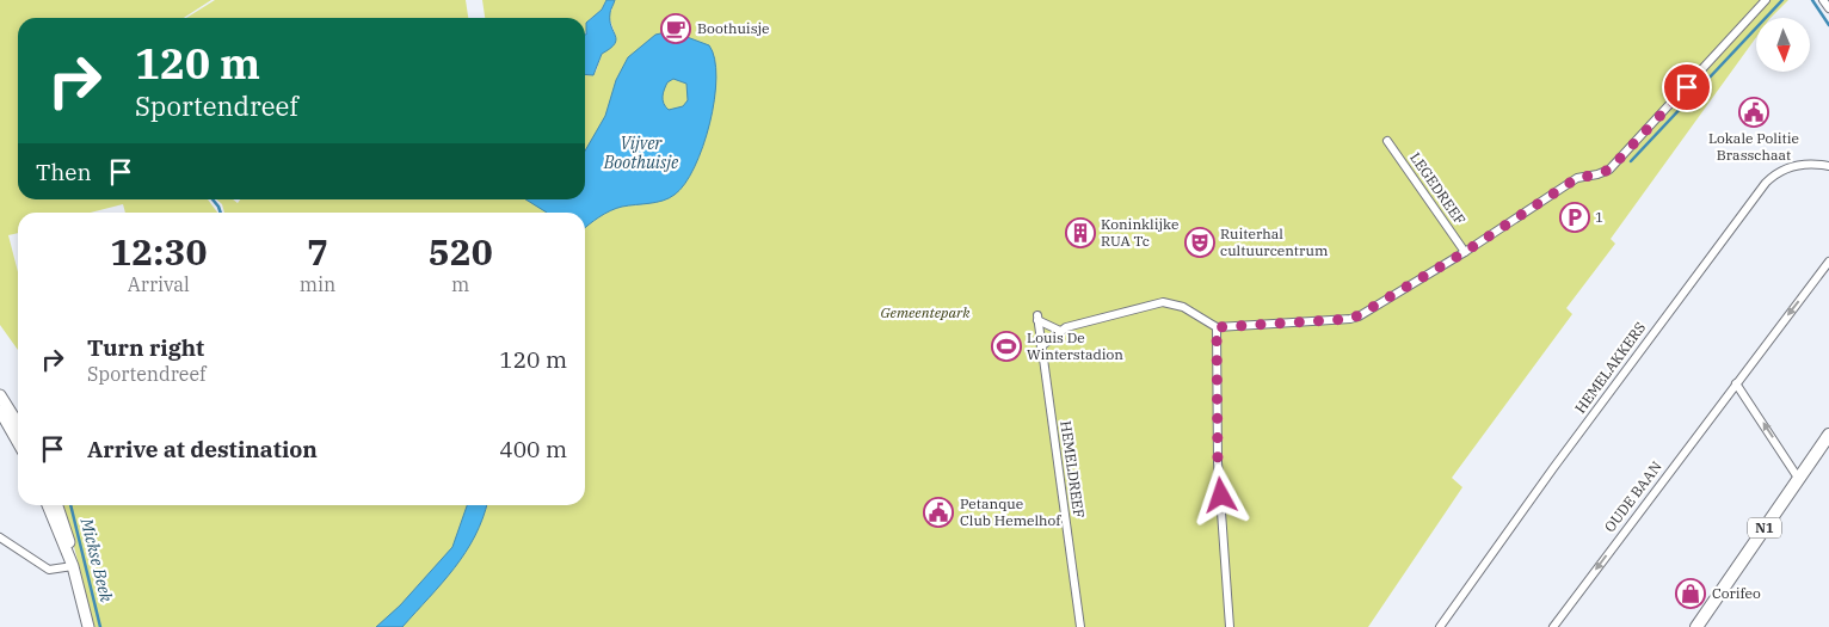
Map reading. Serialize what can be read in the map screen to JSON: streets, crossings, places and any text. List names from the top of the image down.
{
  "streets": {
    "main road": ["N1"],
    "street": [
      "LEGEDREEF",
      "HEMELAKKERS",
      "HEMELDREEF",
      "OUDE BAAN"
    ]
  },
  "one_way": ["OUDE BAAN"],
  "water": ["Vijver Boothuisje", "Mickse Beek"],
  "parks": ["Gemeentepark"],
  "places": {
    "cafe": ["Boothuisje"],
    "public building": ["Lokale Politie Brasschaat", "Petanque Club Hemelhof"],
    "parking": ["1"],
    "building": ["Koninklijke RUA Tc"],
    "theatre": ["Ruiterhal cultuurcentrum"],
    "sports": ["Louis De Winterstadion"],
    "shop": ["Corifeo"]
  },
  "north": "bottom",
  "page": {
    "turn": ["120 m", "Sportendreef"],
    "then": "Then",
    "eta": [
      "12:30",
      "Arrival",
      "7",
      "min",
      "520",
      "m"
    ],
    "list": [
      {
        "name": "Turn right",
        "note": "Sportendreef",
        "value": "120 m"
      },
      {
        "name": "Arrive at destination",
        "value": "400 m"
      }
    ]
  }
}
